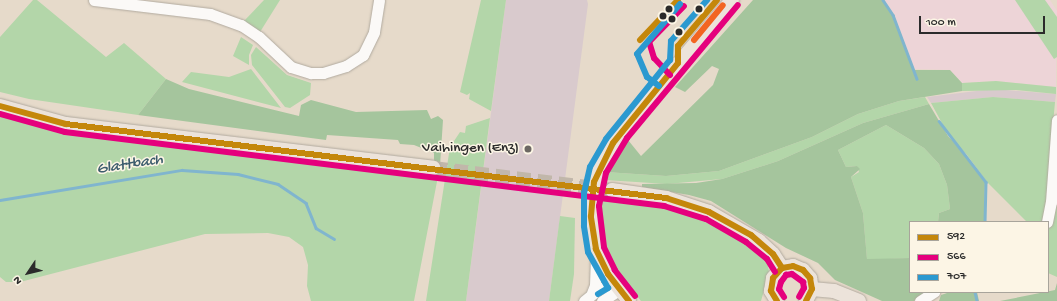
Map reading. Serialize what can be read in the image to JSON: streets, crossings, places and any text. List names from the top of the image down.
{
  "water": ["Glattbach"],
  "places": ["Vaihingen (Enz)"],
  "lines": ["transit line 592", "transit line 707", "transit line 566"],
  "legend": ["592", "566", "707"],
  "scale_bar": "100 m",
  "north": "bottom left"
}
